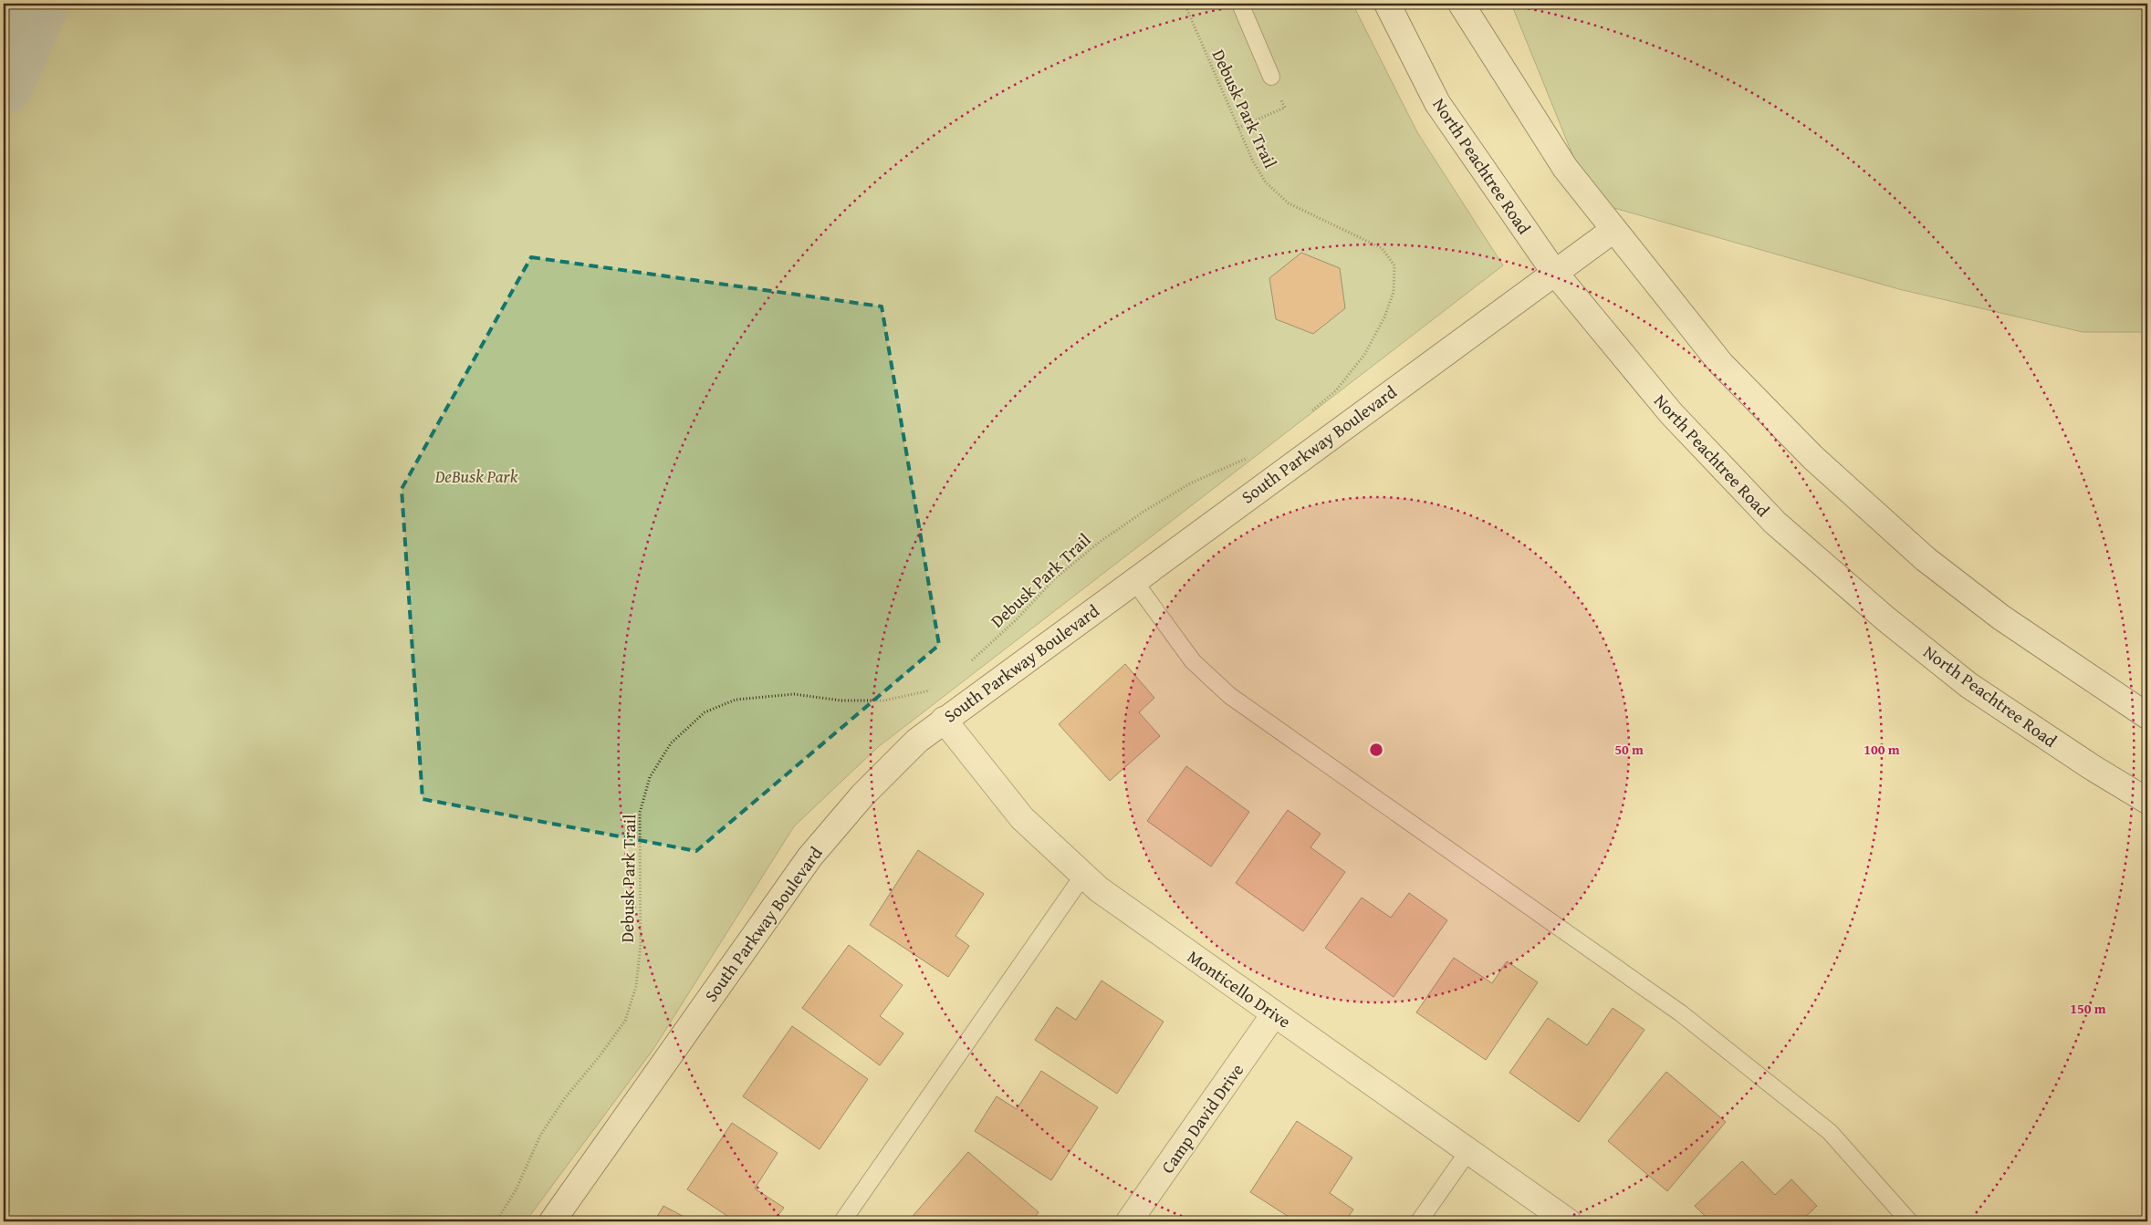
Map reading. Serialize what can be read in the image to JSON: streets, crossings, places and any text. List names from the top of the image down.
{
  "streets": {
    "street": [
      "North Peachtree Road",
      "South Parkway Boulevard",
      "Monticello Drive",
      "Camp David Drive"
    ],
    "path": ["Debusk Park Trail"]
  },
  "crossings": [
    ["North Peachtree Road", "South Parkway Boulevard"],
    ["South Parkway Boulevard", "Monticello Drive"],
    ["Monticello Drive", "Camp David Drive"]
  ],
  "parks": ["DeBusk Park"],
  "rings": ["50 m", "100 m", "150 m"]
}
